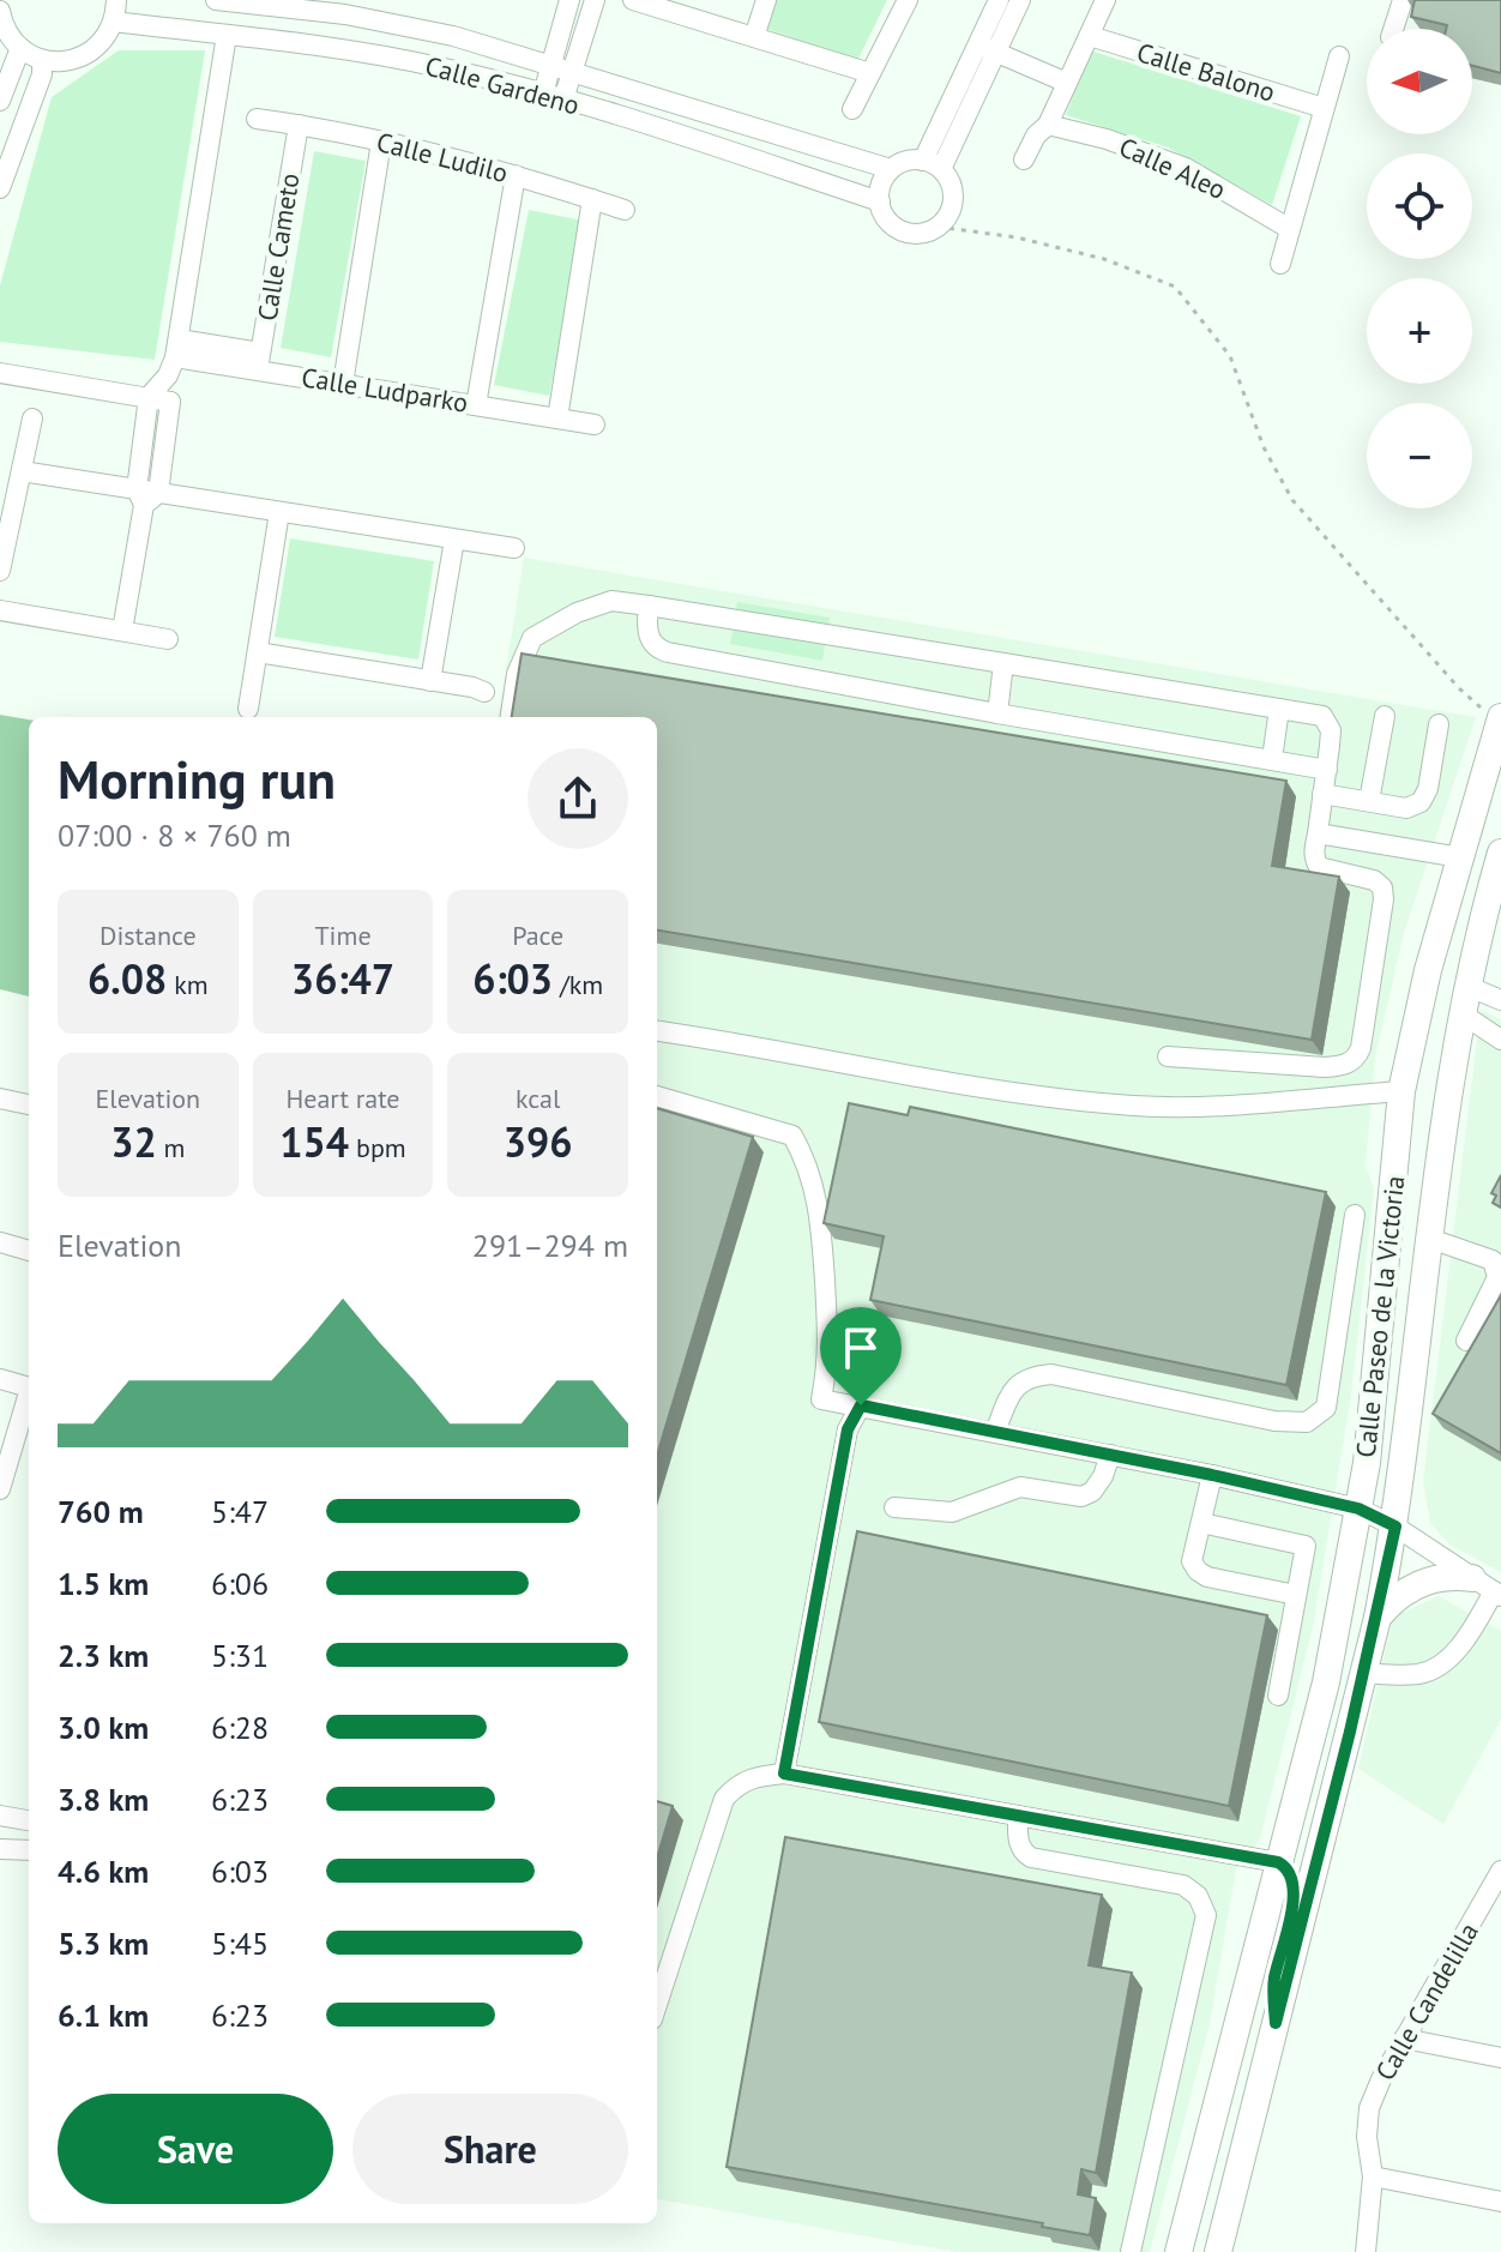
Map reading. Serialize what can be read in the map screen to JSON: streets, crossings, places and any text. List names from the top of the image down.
{
  "streets": {
    "main road": ["Calle Paseo de la Victoria"],
    "street": [
      "Calle Balono",
      "Calle Gardeno",
      "Calle Ludilo",
      "Calle Aleo",
      "Calle Cameto",
      "Calle Ludparko",
      "Calle Candelilla"
    ]
  },
  "crossings": [
    ["Calle Ludilo", "Calle Cameto"],
    ["Calle Cameto", "Calle Ludparko"]
  ],
  "north": "left",
  "page": {
    "map_buttons": ["+", "−"],
    "heading": ["Morning run", "07:00 · 8 × 760 m"],
    "stats": [
      ["Distance", "6.08 km"],
      ["Time", "36:47"],
      ["Pace", "6:03 /km"],
      ["Elevation", "32 m"],
      ["Heart rate", "154 bpm"],
      ["kcal", "396"]
    ],
    "chart": ["Elevation", "291–294 m"],
    "list": [
      {
        "name": "760 m",
        "note": "5:47"
      },
      {
        "name": "1.5 km",
        "note": "6:06"
      },
      {
        "name": "2.3 km",
        "note": "5:31"
      },
      {
        "name": "3.0 km",
        "note": "6:28"
      },
      {
        "name": "3.8 km",
        "note": "6:23"
      },
      {
        "name": "4.6 km",
        "note": "6:03"
      },
      {
        "name": "5.3 km",
        "note": "5:45"
      },
      {
        "name": "6.1 km",
        "note": "6:23"
      }
    ],
    "buttons": ["Save", "Share"]
  }
}
